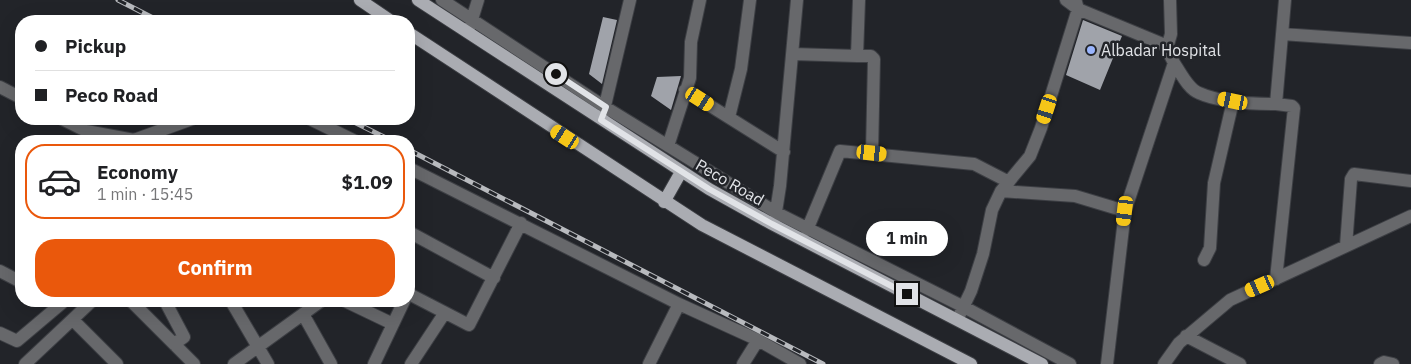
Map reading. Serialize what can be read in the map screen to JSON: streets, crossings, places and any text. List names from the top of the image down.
{
  "streets": {
    "main road": ["Peco Road"]
  },
  "places": ["Albadar Hospital"],
  "page": {
    "banner": ["Pickup", "Peco Road"],
    "list": [
      {
        "name": "Economy",
        "note": "1 min · 15:45",
        "value": "$1.09"
      }
    ],
    "bubble": "1 min",
    "buttons": "Confirm"
  }
}
